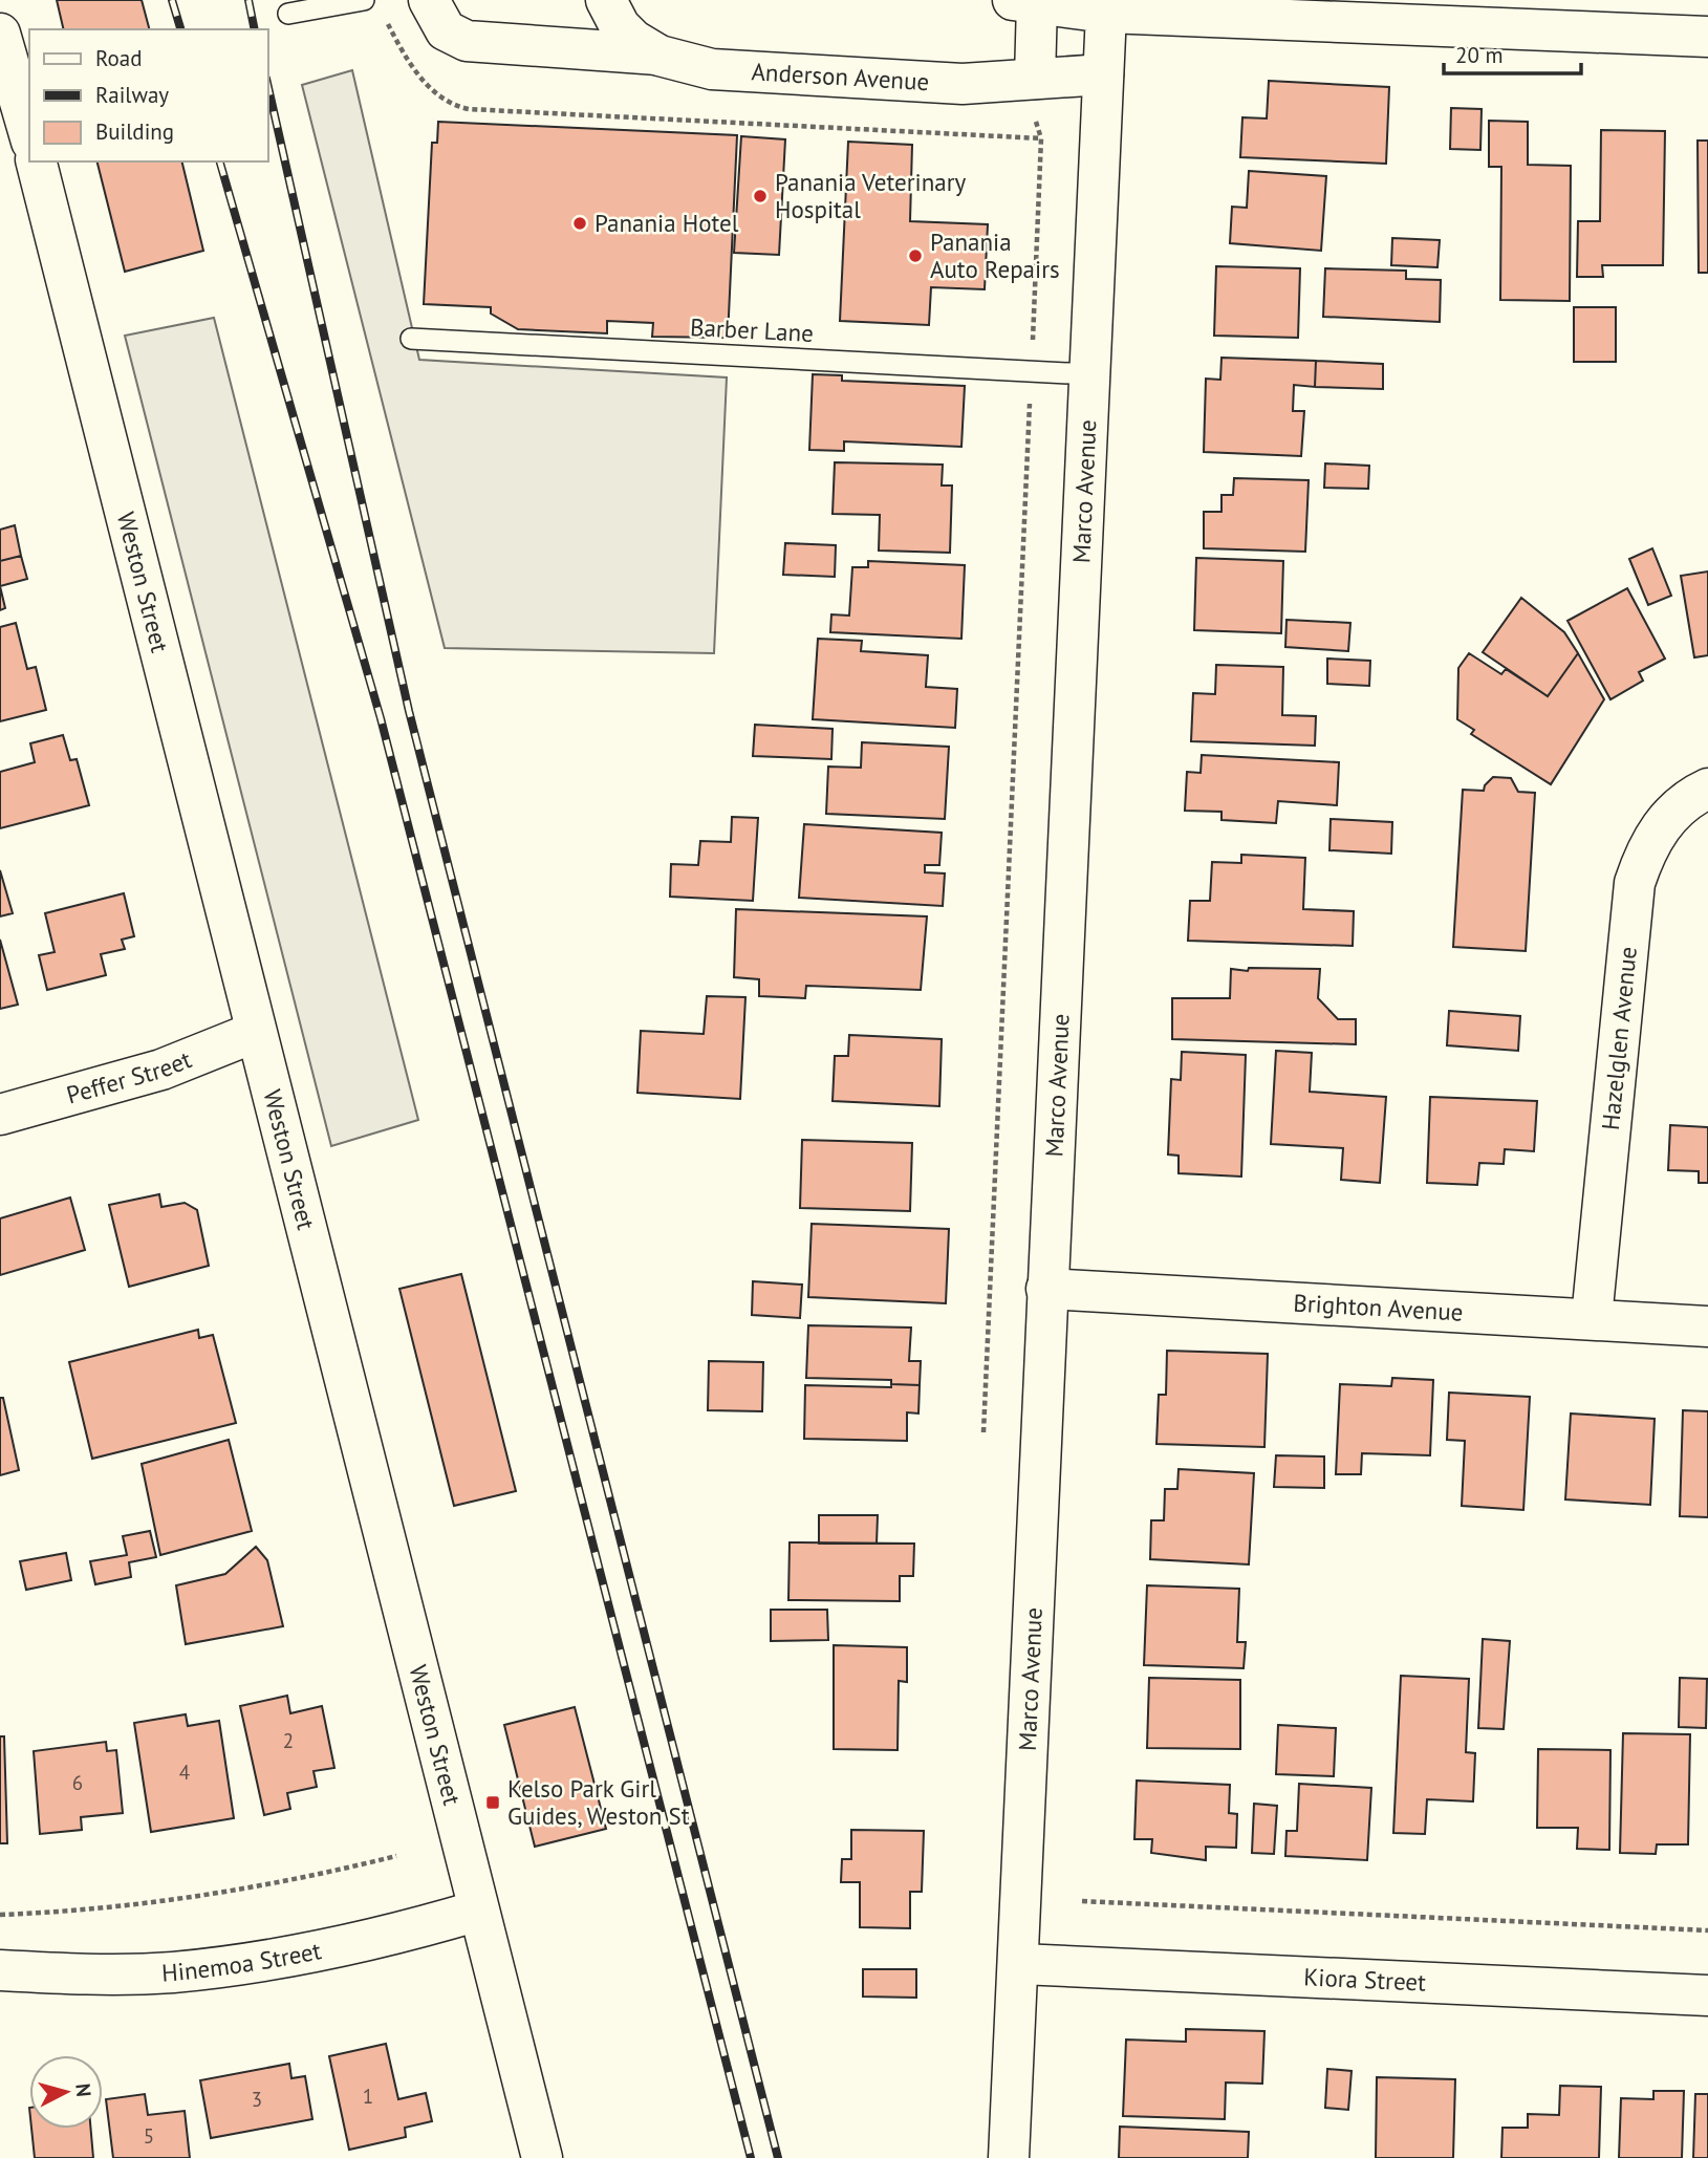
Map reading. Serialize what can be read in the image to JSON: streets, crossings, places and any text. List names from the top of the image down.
{
  "streets": {
    "street": [
      "Anderson Avenue",
      "Marco Avenue",
      "Weston Street",
      "Hazelglen Avenue",
      "Peffer Street",
      "Brighton Avenue",
      "Hinemoa Street",
      "Kiora Street"
    ],
    "lane": ["Barber Lane"]
  },
  "crossings": [
    ["Anderson Avenue", "Marco Avenue"],
    ["Barber Lane", "Marco Avenue"],
    ["Marco Avenue", "Brighton Avenue"],
    ["Marco Avenue", "Kiora Street"],
    ["Weston Street", "Peffer Street"],
    ["Weston Street", "Hinemoa Street"],
    ["Hazelglen Avenue", "Brighton Avenue"]
  ],
  "places": {
    "other": ["Panania Veterinary Hospital", "Panania Hotel", "Panania Auto Repairs"],
    "transit": ["Kelso Park Girl Guides, Weston St"]
  },
  "house_numbers": [
    "2",
    "4",
    "6",
    "1",
    "3",
    "5"
  ],
  "legend": ["Road", "Railway", "Building"],
  "scale_bar": "20 m",
  "north": "right"
}
